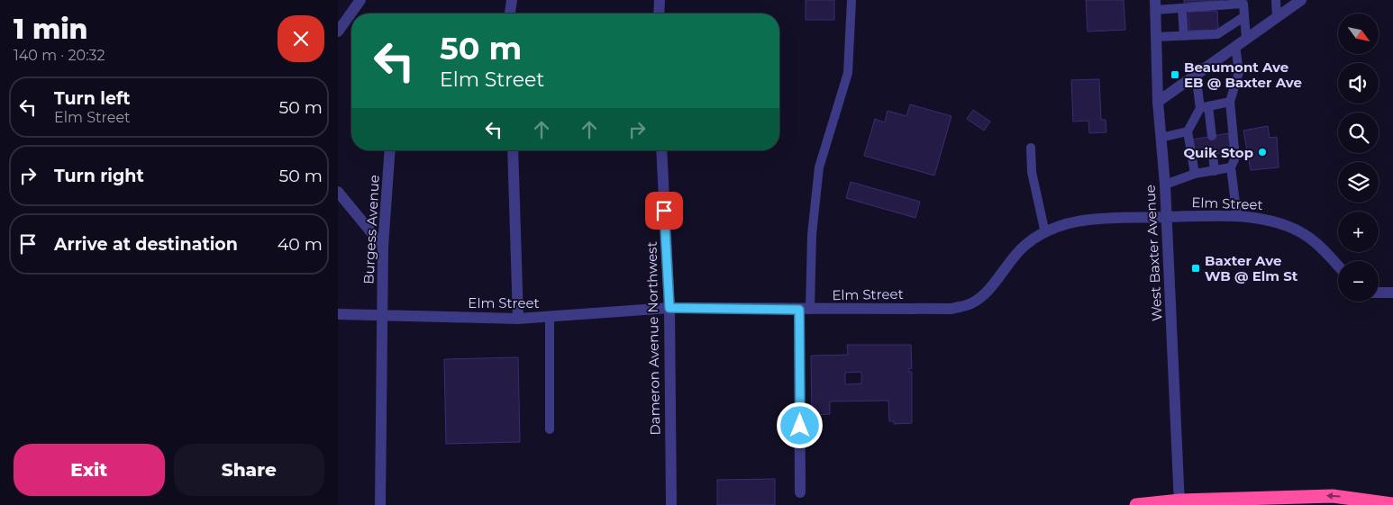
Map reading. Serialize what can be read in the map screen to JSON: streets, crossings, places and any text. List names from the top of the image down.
{
  "streets": {
    "street": [
      "Elm Street",
      "Burgess Avenue",
      "West Baxter Avenue",
      "Dameron Avenue Northwest"
    ]
  },
  "crossings": [
    ["Elm Street", "Burgess Avenue"],
    ["Elm Street", "West Baxter Avenue"],
    ["Elm Street", "Dameron Avenue Northwest"]
  ],
  "places": {
    "transit": ["Beaumont Ave EB @ Baxter Ave", "Baxter Ave WB @ Elm St"],
    "other": ["Quik Stop"]
  },
  "north": "bottom right",
  "page": {
    "heading": ["1 min", "140 m · 20:32"],
    "map_buttons": ["+", "−"],
    "turn": ["50 m", "Elm Street"],
    "list": [
      {
        "name": "Turn left",
        "note": "Elm Street",
        "value": "50 m"
      },
      {
        "name": "Turn right",
        "value": "50 m"
      },
      {
        "name": "Arrive at destination",
        "value": "40 m"
      }
    ],
    "buttons": ["Exit", "Share"]
  }
}
